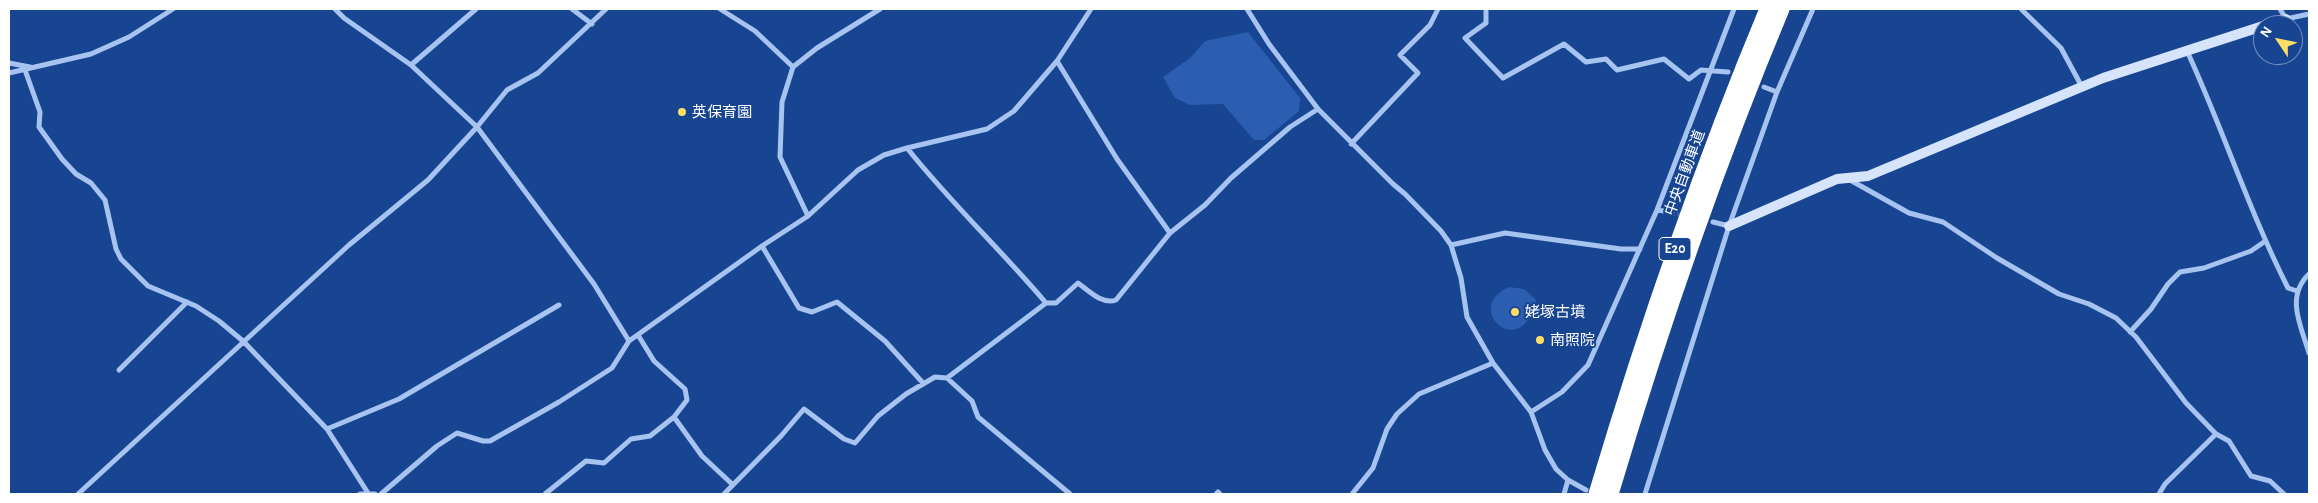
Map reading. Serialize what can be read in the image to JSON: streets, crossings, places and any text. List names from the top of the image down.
{
  "streets": {
    "highway": ["中央自動車道", "E20"]
  },
  "places": ["英保育園", "姥塚古墳", "南照院"],
  "north": "top left"
}
